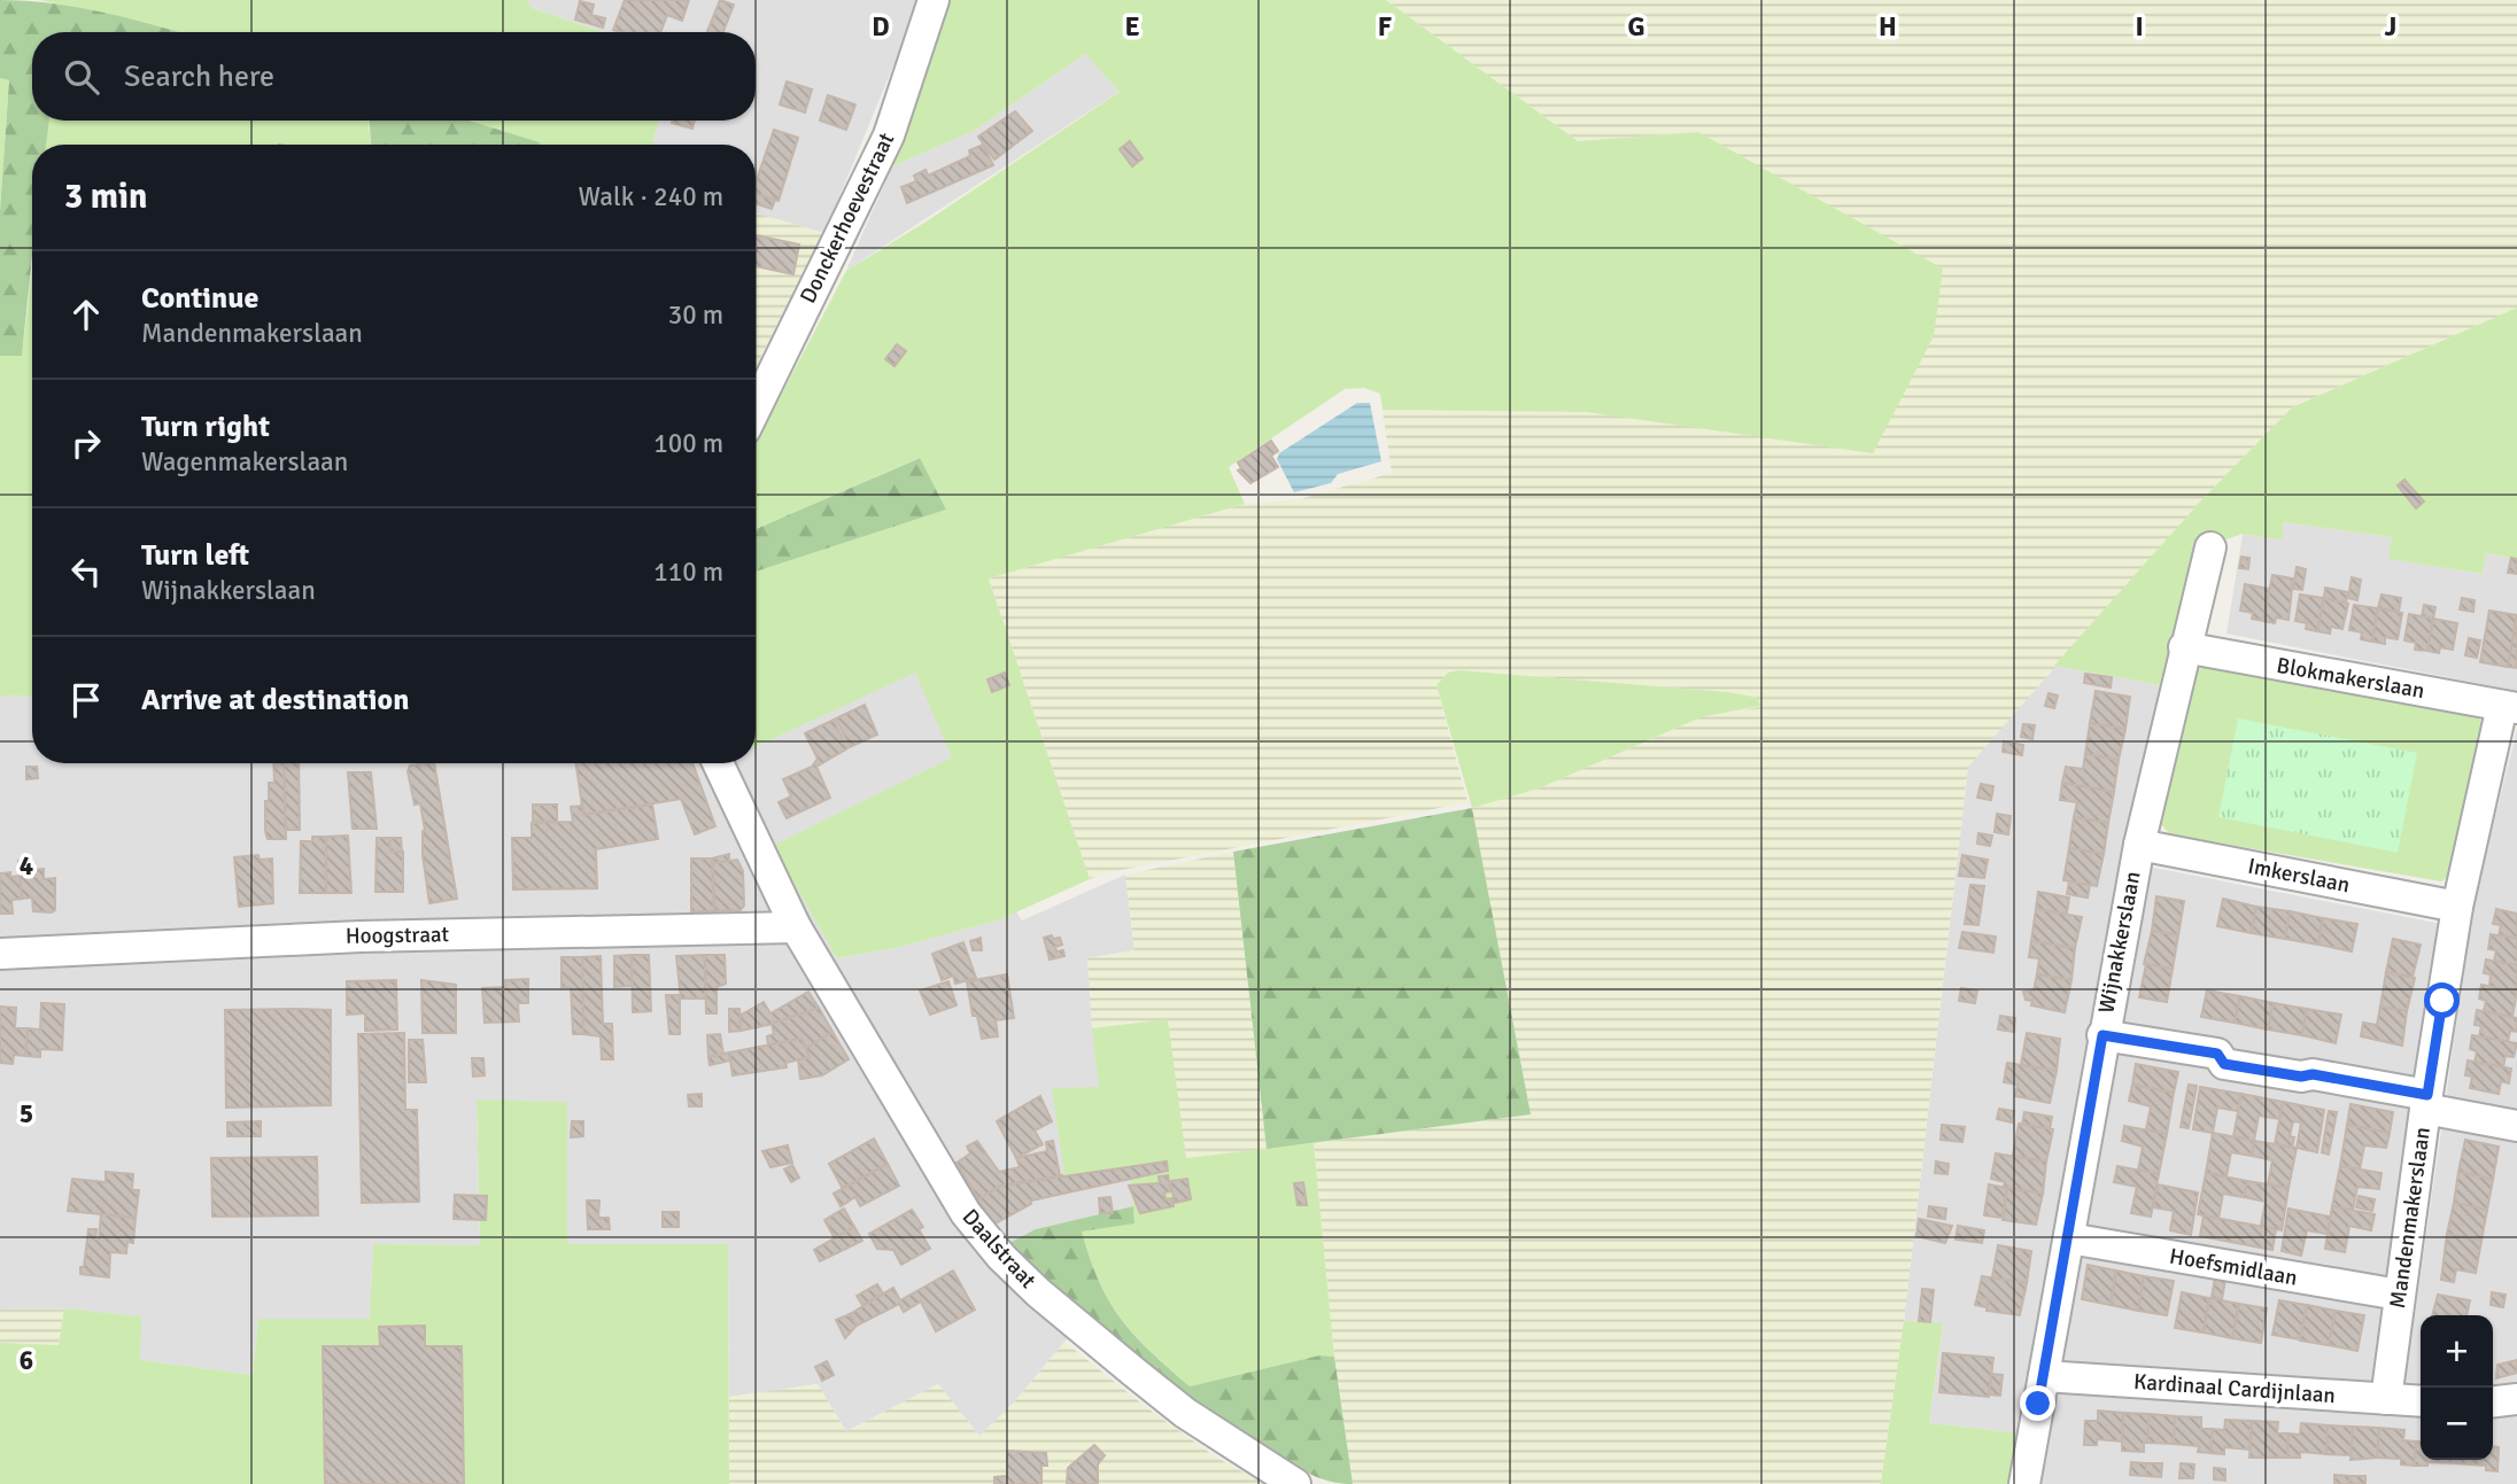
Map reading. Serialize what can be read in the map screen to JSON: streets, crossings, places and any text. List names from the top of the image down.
{
  "streets": {
    "street": [
      "Donckerhoevestraat",
      "Blokmakerslaan",
      "Imkerslaan",
      "Hoogstraat",
      "Wijnakkerslaan",
      "Mandenmakerslaan",
      "Daalstraat",
      "Hoefsmidlaan",
      "Kardinaal Cardijnlaan"
    ]
  },
  "crossings": [
    ["Blokmakerslaan", "Wijnakkerslaan"],
    ["Blokmakerslaan", "Mandenmakerslaan"],
    ["Imkerslaan", "Wijnakkerslaan"],
    ["Imkerslaan", "Mandenmakerslaan"],
    ["Hoogstraat", "Daalstraat"],
    ["Wijnakkerslaan", "Hoefsmidlaan"],
    ["Wijnakkerslaan", "Kardinaal Cardijnlaan"],
    ["Mandenmakerslaan", "Hoefsmidlaan"],
    ["Mandenmakerslaan", "Kardinaal Cardijnlaan"]
  ],
  "page": {
    "search": "Search here",
    "heading": ["3 min", "Walk · 240 m"],
    "list": [
      ["Continue", "Mandenmakerslaan", "30 m"],
      ["Turn right", "Wagenmakerslaan", "100 m"],
      ["Turn left", "Wijnakkerslaan", "110 m"],
      "Arrive at destination"
    ],
    "map_buttons": ["+", "−"]
  },
  "grid": {
    "columns": [
      "D",
      "E",
      "F",
      "G",
      "H",
      "I",
      "J"
    ],
    "rows": ["4", "5", "6"]
  }
}
